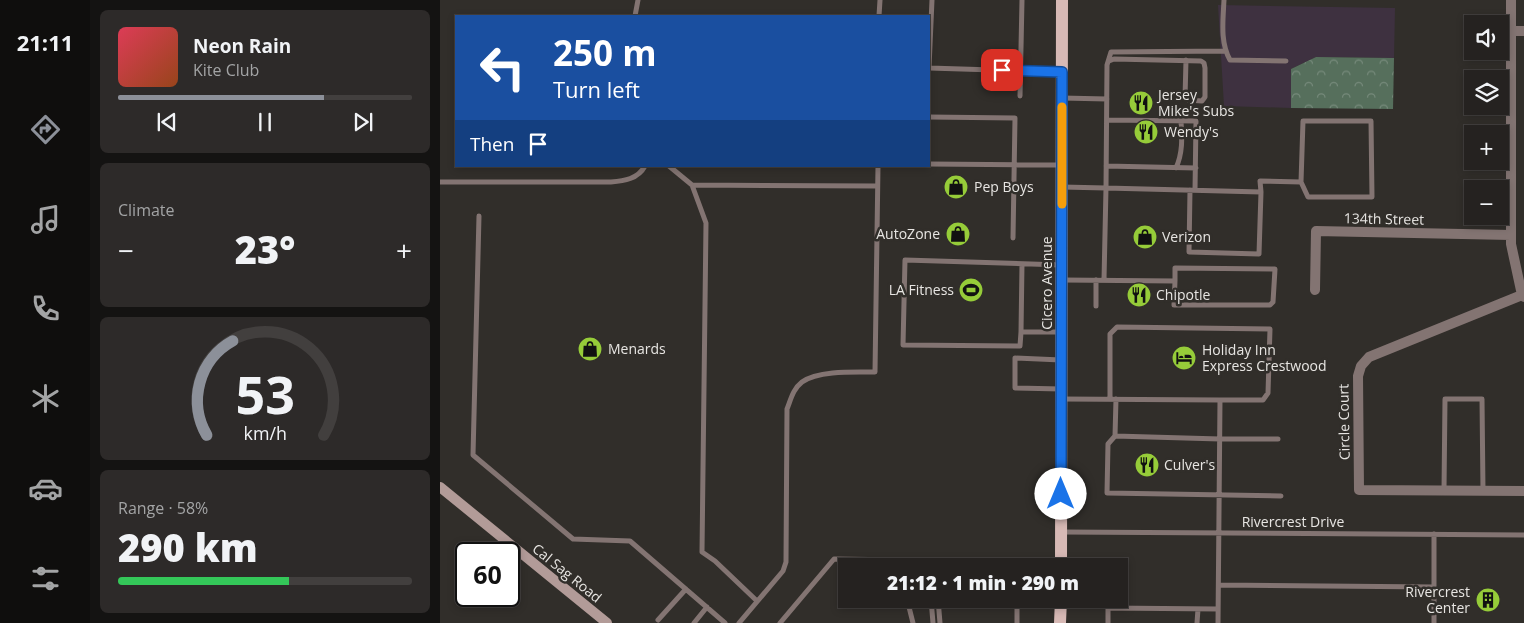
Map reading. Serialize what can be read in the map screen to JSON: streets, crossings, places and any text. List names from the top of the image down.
{
  "streets": {
    "main road": ["Cicero Avenue"],
    "street": ["134th Street", "Circle Court", "Cal Sag Road"],
    "lane": ["Rivercrest Drive"]
  },
  "crossings": [
    ["Cicero Avenue", "Rivercrest Drive"]
  ],
  "places": {
    "restaurant": [
      "Jersey Mike's Subs",
      "Wendy's",
      "Chipotle",
      "Culver's"
    ],
    "shop": [
      "Pep Boys",
      "AutoZone",
      "Verizon",
      "Menards"
    ],
    "sports": ["LA Fitness"],
    "hotel": ["Holiday Inn Express Crestwood"],
    "building": ["Rivercrest Center"]
  },
  "page": {
    "tabs": "21:11",
    "map_buttons": ["+", "−"],
    "turn": ["250 m", "Turn left"],
    "song": ["Neon Rain", "Kite Club"],
    "then": "Then",
    "tile": [
      "Climate",
      ["Range · 58%", "290 km"]
    ],
    "heat": ["−", "23°", "+"],
    "limit": "60",
    "trip": "21:12 · 1 min · 290 m",
    "gauge": ["53", "km/h"]
  }
}
